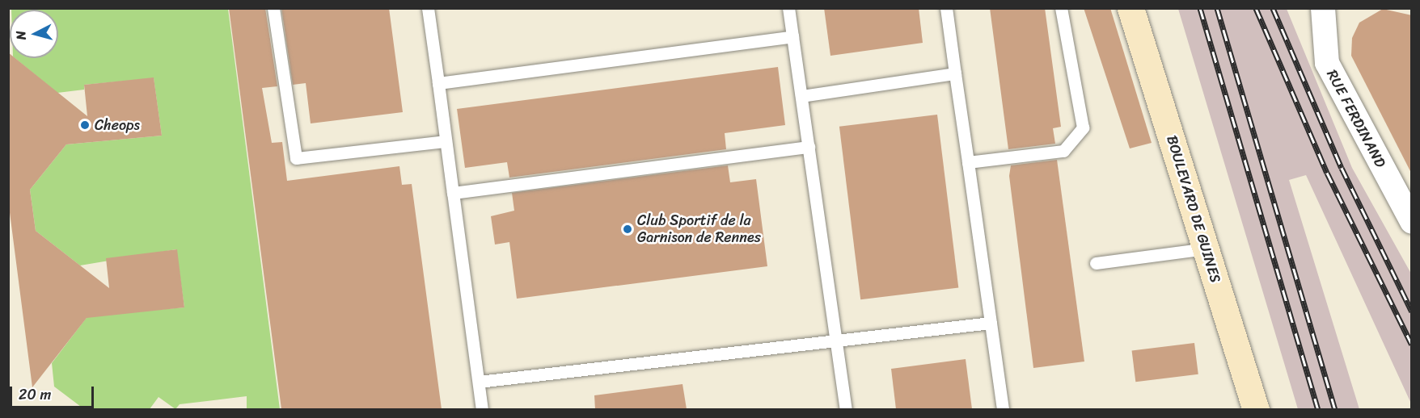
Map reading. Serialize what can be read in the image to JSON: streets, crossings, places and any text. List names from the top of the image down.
{
  "streets": {
    "street": ["RUE FERDINAND", "BOULEVARD DE GUINES"]
  },
  "places": ["Cheops", "Club Sportif de la Garnison de Rennes"],
  "scale_bar": "20 m",
  "north": "left"
}
